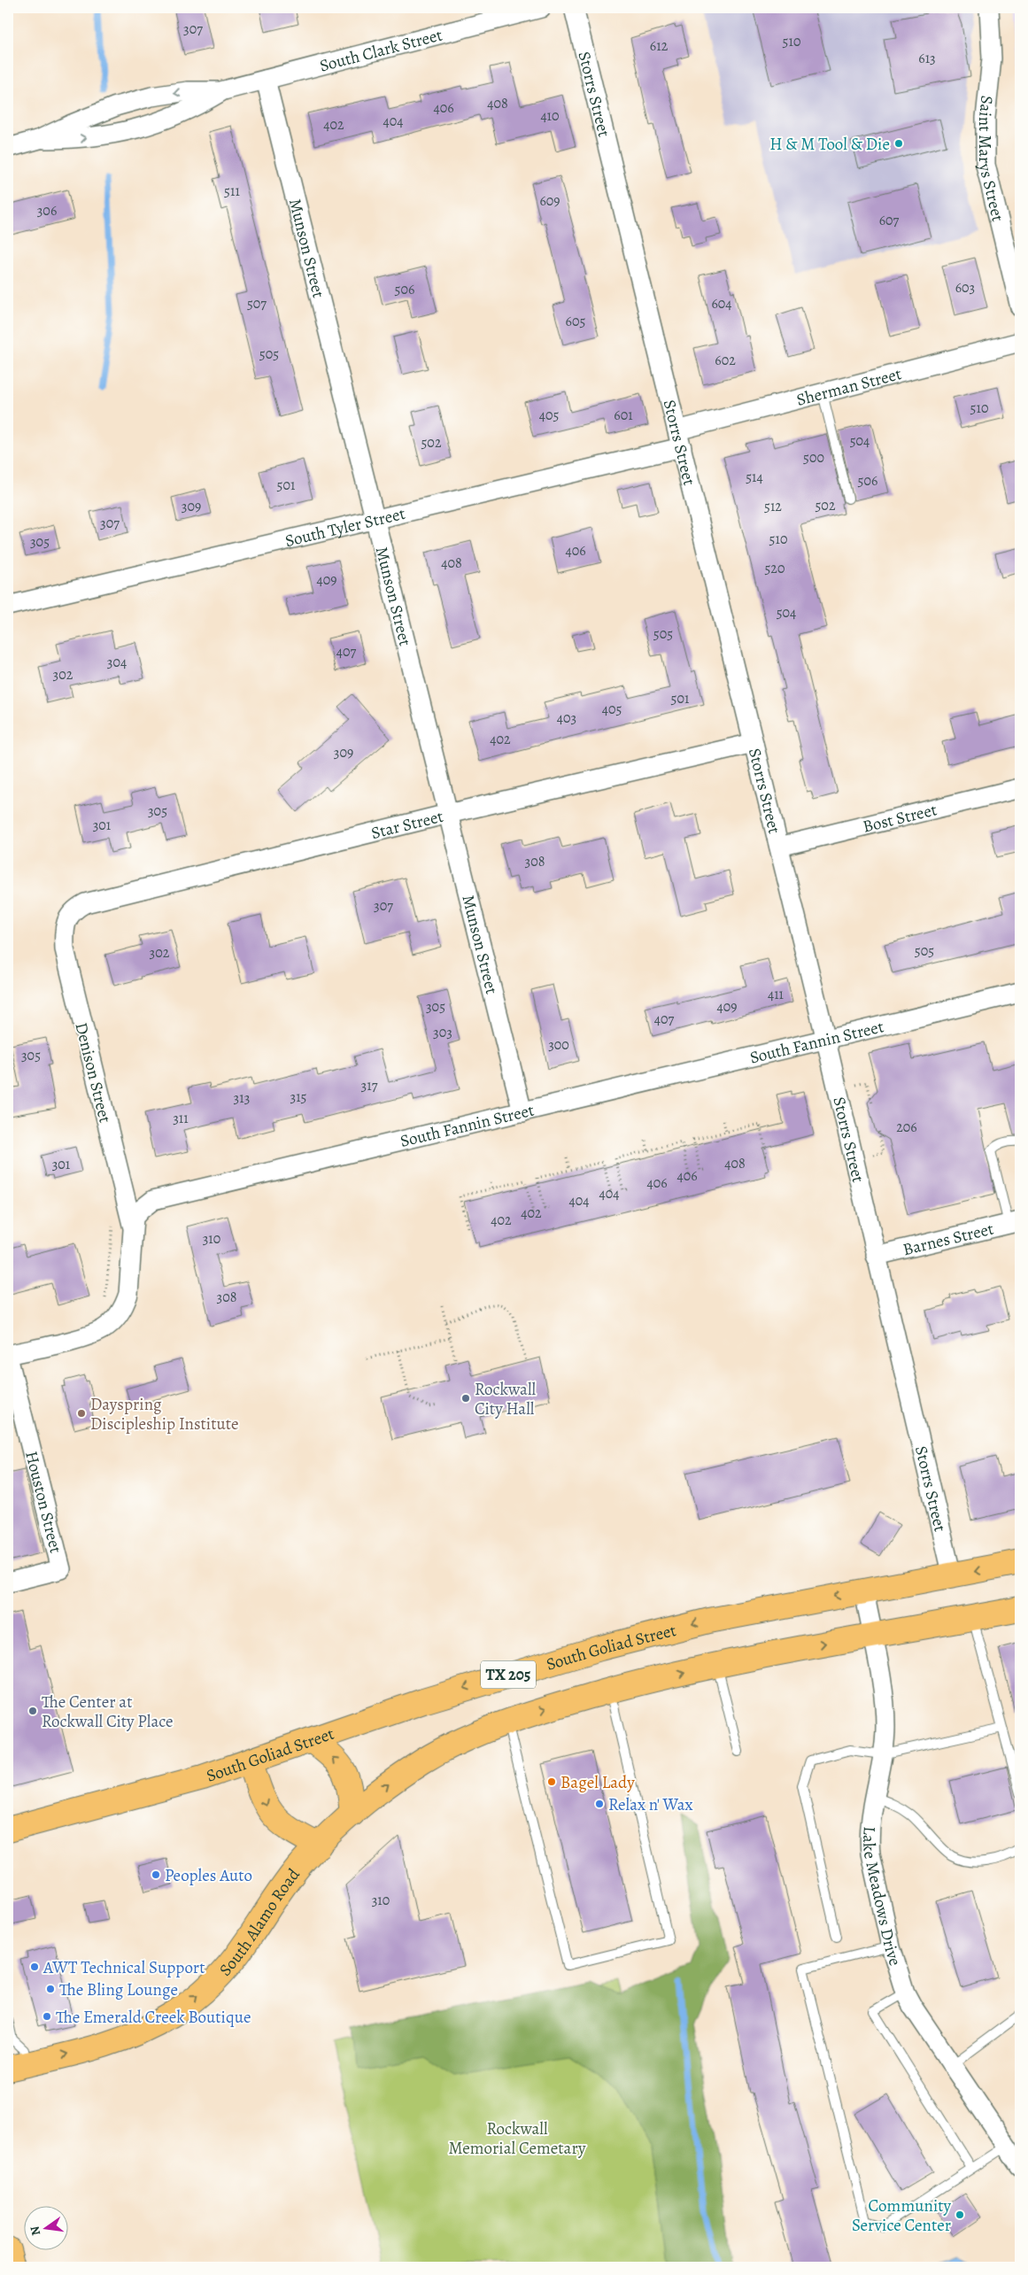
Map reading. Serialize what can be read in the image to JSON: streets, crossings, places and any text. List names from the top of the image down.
{
  "streets": {
    "main road": ["South Goliad Street", "TX 205", "South Alamo Road"],
    "street": [
      "South Clark Street",
      "Storrs Street",
      "Saint Marys Street",
      "Munson Street",
      "Sherman Street",
      "South Tyler Street",
      "Bost Street",
      "Star Street",
      "South Fannin Street",
      "Denison Street",
      "Barnes Street",
      "Houston Street",
      "Lake Meadows Drive"
    ]
  },
  "crossings": [
    ["South Clark Street", "Munson Street"],
    ["Storrs Street", "Sherman Street"],
    ["Storrs Street", "South Tyler Street"],
    ["Storrs Street", "Bost Street"],
    ["Storrs Street", "Star Street"],
    ["Storrs Street", "South Fannin Street"],
    ["Storrs Street", "Barnes Street"],
    ["Storrs Street", "South Goliad Street"],
    ["Munson Street", "South Tyler Street"],
    ["Munson Street", "Star Street"],
    ["Munson Street", "South Fannin Street"],
    ["Sherman Street", "South Tyler Street"],
    ["Star Street", "Denison Street"],
    ["South Fannin Street", "Denison Street"],
    ["South Goliad Street", "TX 205"],
    ["South Goliad Street", "Lake Meadows Drive"],
    ["South Goliad Street", "South Alamo Road"],
    ["TX 205", "Lake Meadows Drive"],
    ["TX 205", "South Alamo Road"]
  ],
  "one_way": ["South Alamo Road"],
  "parks": ["Rockwall Memorial Cemetary"],
  "places": [
    "H & M Tool & Die",
    "Rockwall City Hall",
    "Dayspring Discipleship Institute",
    "The Center at Rockwall City Place",
    "Bagel Lady",
    "Relax n' Wax",
    "Peoples Auto",
    "AWT Technical Support",
    "The Bling Lounge",
    "The Emerald Creek Boutique",
    "Community Service Center"
  ],
  "house_numbers": [
    "307",
    "510",
    "612",
    "613",
    "408",
    "406",
    "410",
    "404",
    "402",
    "511",
    "609",
    "306",
    "607",
    "603",
    "506",
    "507",
    "604",
    "605",
    "505",
    "602",
    "510",
    "405",
    "601",
    "504",
    "502",
    "500",
    "514",
    "506",
    "501",
    "502",
    "309",
    "512",
    "307",
    "510",
    "305",
    "406",
    "408",
    "520",
    "409",
    "504",
    "505",
    "407",
    "304",
    "302",
    "501",
    "405",
    "403",
    "402",
    "309",
    "305",
    "301",
    "308",
    "307",
    "505",
    "302",
    "411",
    "305",
    "409",
    "407",
    "303",
    "300",
    "305",
    "317",
    "315",
    "313",
    "311",
    "206",
    "408",
    "301",
    "406",
    "406",
    "404",
    "404",
    "402",
    "402",
    "310",
    "308",
    "310"
  ],
  "north": "left"
}
